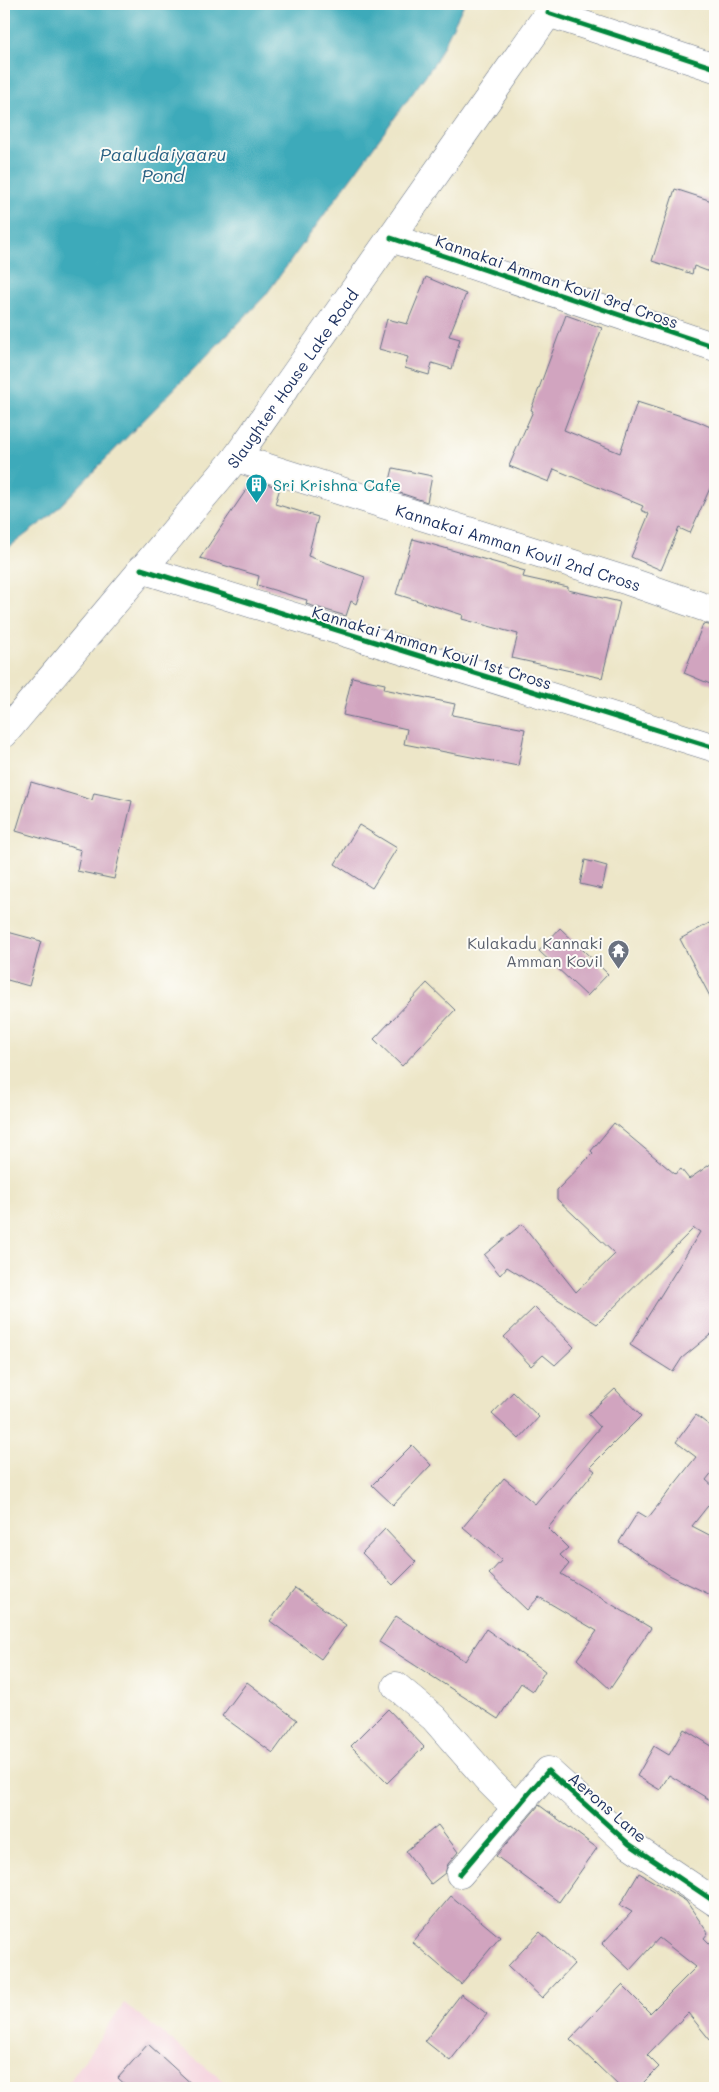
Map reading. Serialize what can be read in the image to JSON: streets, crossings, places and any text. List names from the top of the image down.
{
  "streets": {
    "street": [
      "Kannakai Amman Kovil 3rd Cross",
      "Slaughter House Lake Road",
      "Kannakai Amman Kovil 2nd Cross",
      "Kannakai Amman Kovil 1st Cross",
      "Aerons Lane"
    ]
  },
  "crossings": [
    ["Kannakai Amman Kovil 3rd Cross", "Slaughter House Lake Road"],
    ["Slaughter House Lake Road", "Kannakai Amman Kovil 2nd Cross"],
    ["Slaughter House Lake Road", "Kannakai Amman Kovil 1st Cross"]
  ],
  "water": ["Paaludaiyaaru Pond"],
  "places": {
    "building": ["Sri Krishna Cafe"],
    "temple": ["Kulakadu Kannaki Amman Kovil"]
  }
}
